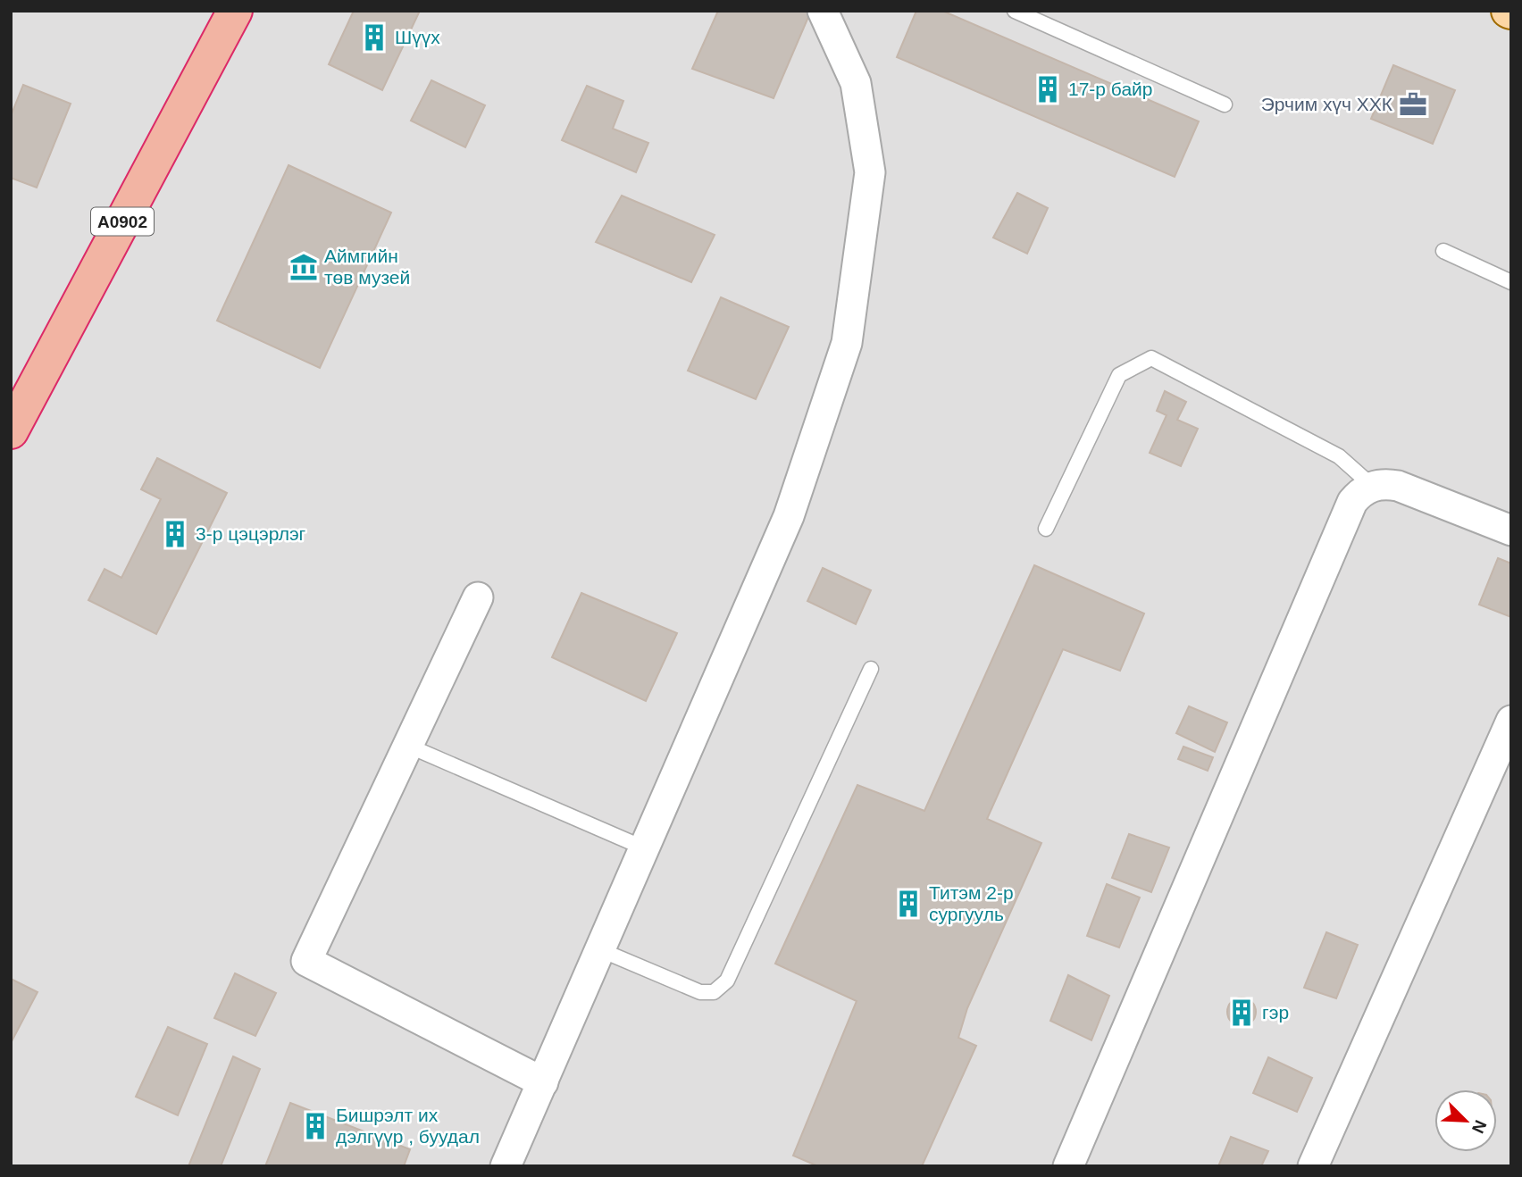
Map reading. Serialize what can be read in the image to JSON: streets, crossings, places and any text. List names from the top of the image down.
{
  "streets": {
    "highway": ["A0902"]
  },
  "places": {
    "building": [
      "Шүүх",
      "17-р байр",
      "3-р цэцэрлэг",
      "Титэм 2-р сургууль",
      "гэр",
      "Бишрэлт их дэлгүүр , буудал"
    ],
    "office": ["Эрчим хүч ХХК"],
    "museum": ["Аймгийн төв музей"]
  },
  "north": "bottom right"
}
